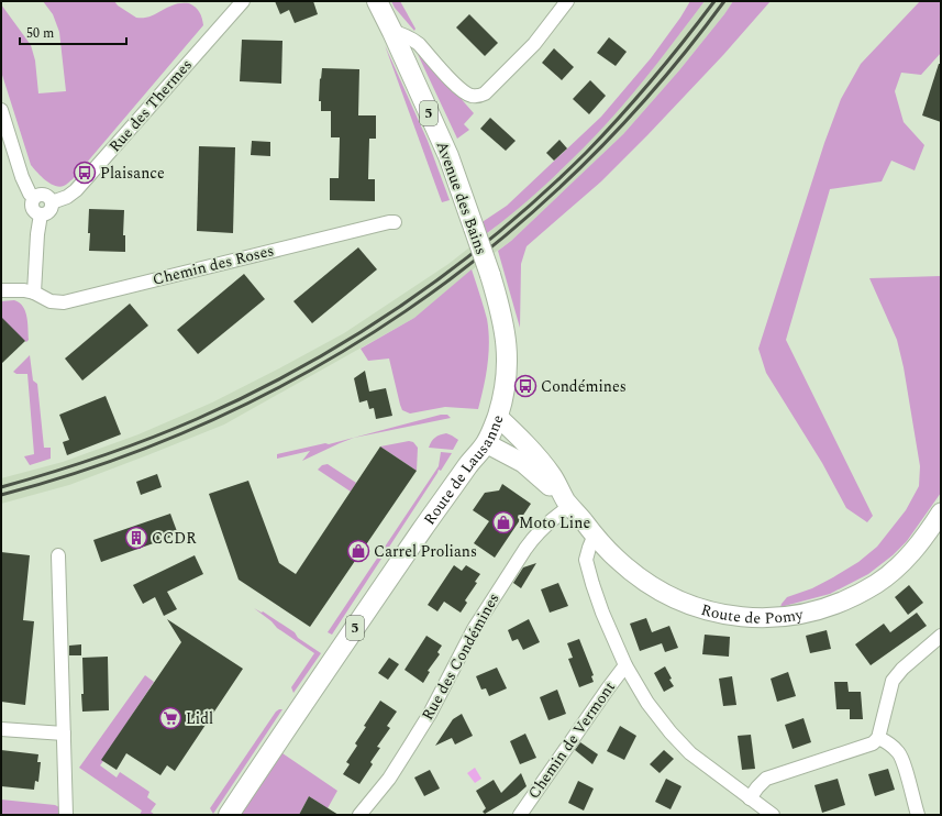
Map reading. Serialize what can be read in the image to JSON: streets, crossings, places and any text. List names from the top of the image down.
{
  "streets": {
    "main road": [
      "5",
      "Avenue des Bains",
      "Route de Lausanne",
      "Route de Pomy"
    ],
    "street": [
      "Rue des Thermes",
      "Chemin des Roses",
      "Rue des Condémines",
      "Chemin de Vermont"
    ]
  },
  "crossings": [
    ["Avenue des Bains", "Route de Lausanne"],
    ["Route de Lausanne", "Route de Pomy"],
    ["Route de Pomy", "Rue des Condémines"]
  ],
  "places": {
    "bus stop": ["Plaisance", "Condémines"],
    "shop": ["Moto Line", "Carrel Prolians"],
    "building": ["CCDR"],
    "supermarket": ["Lidl"]
  },
  "scale_bar": "50 m"
}
